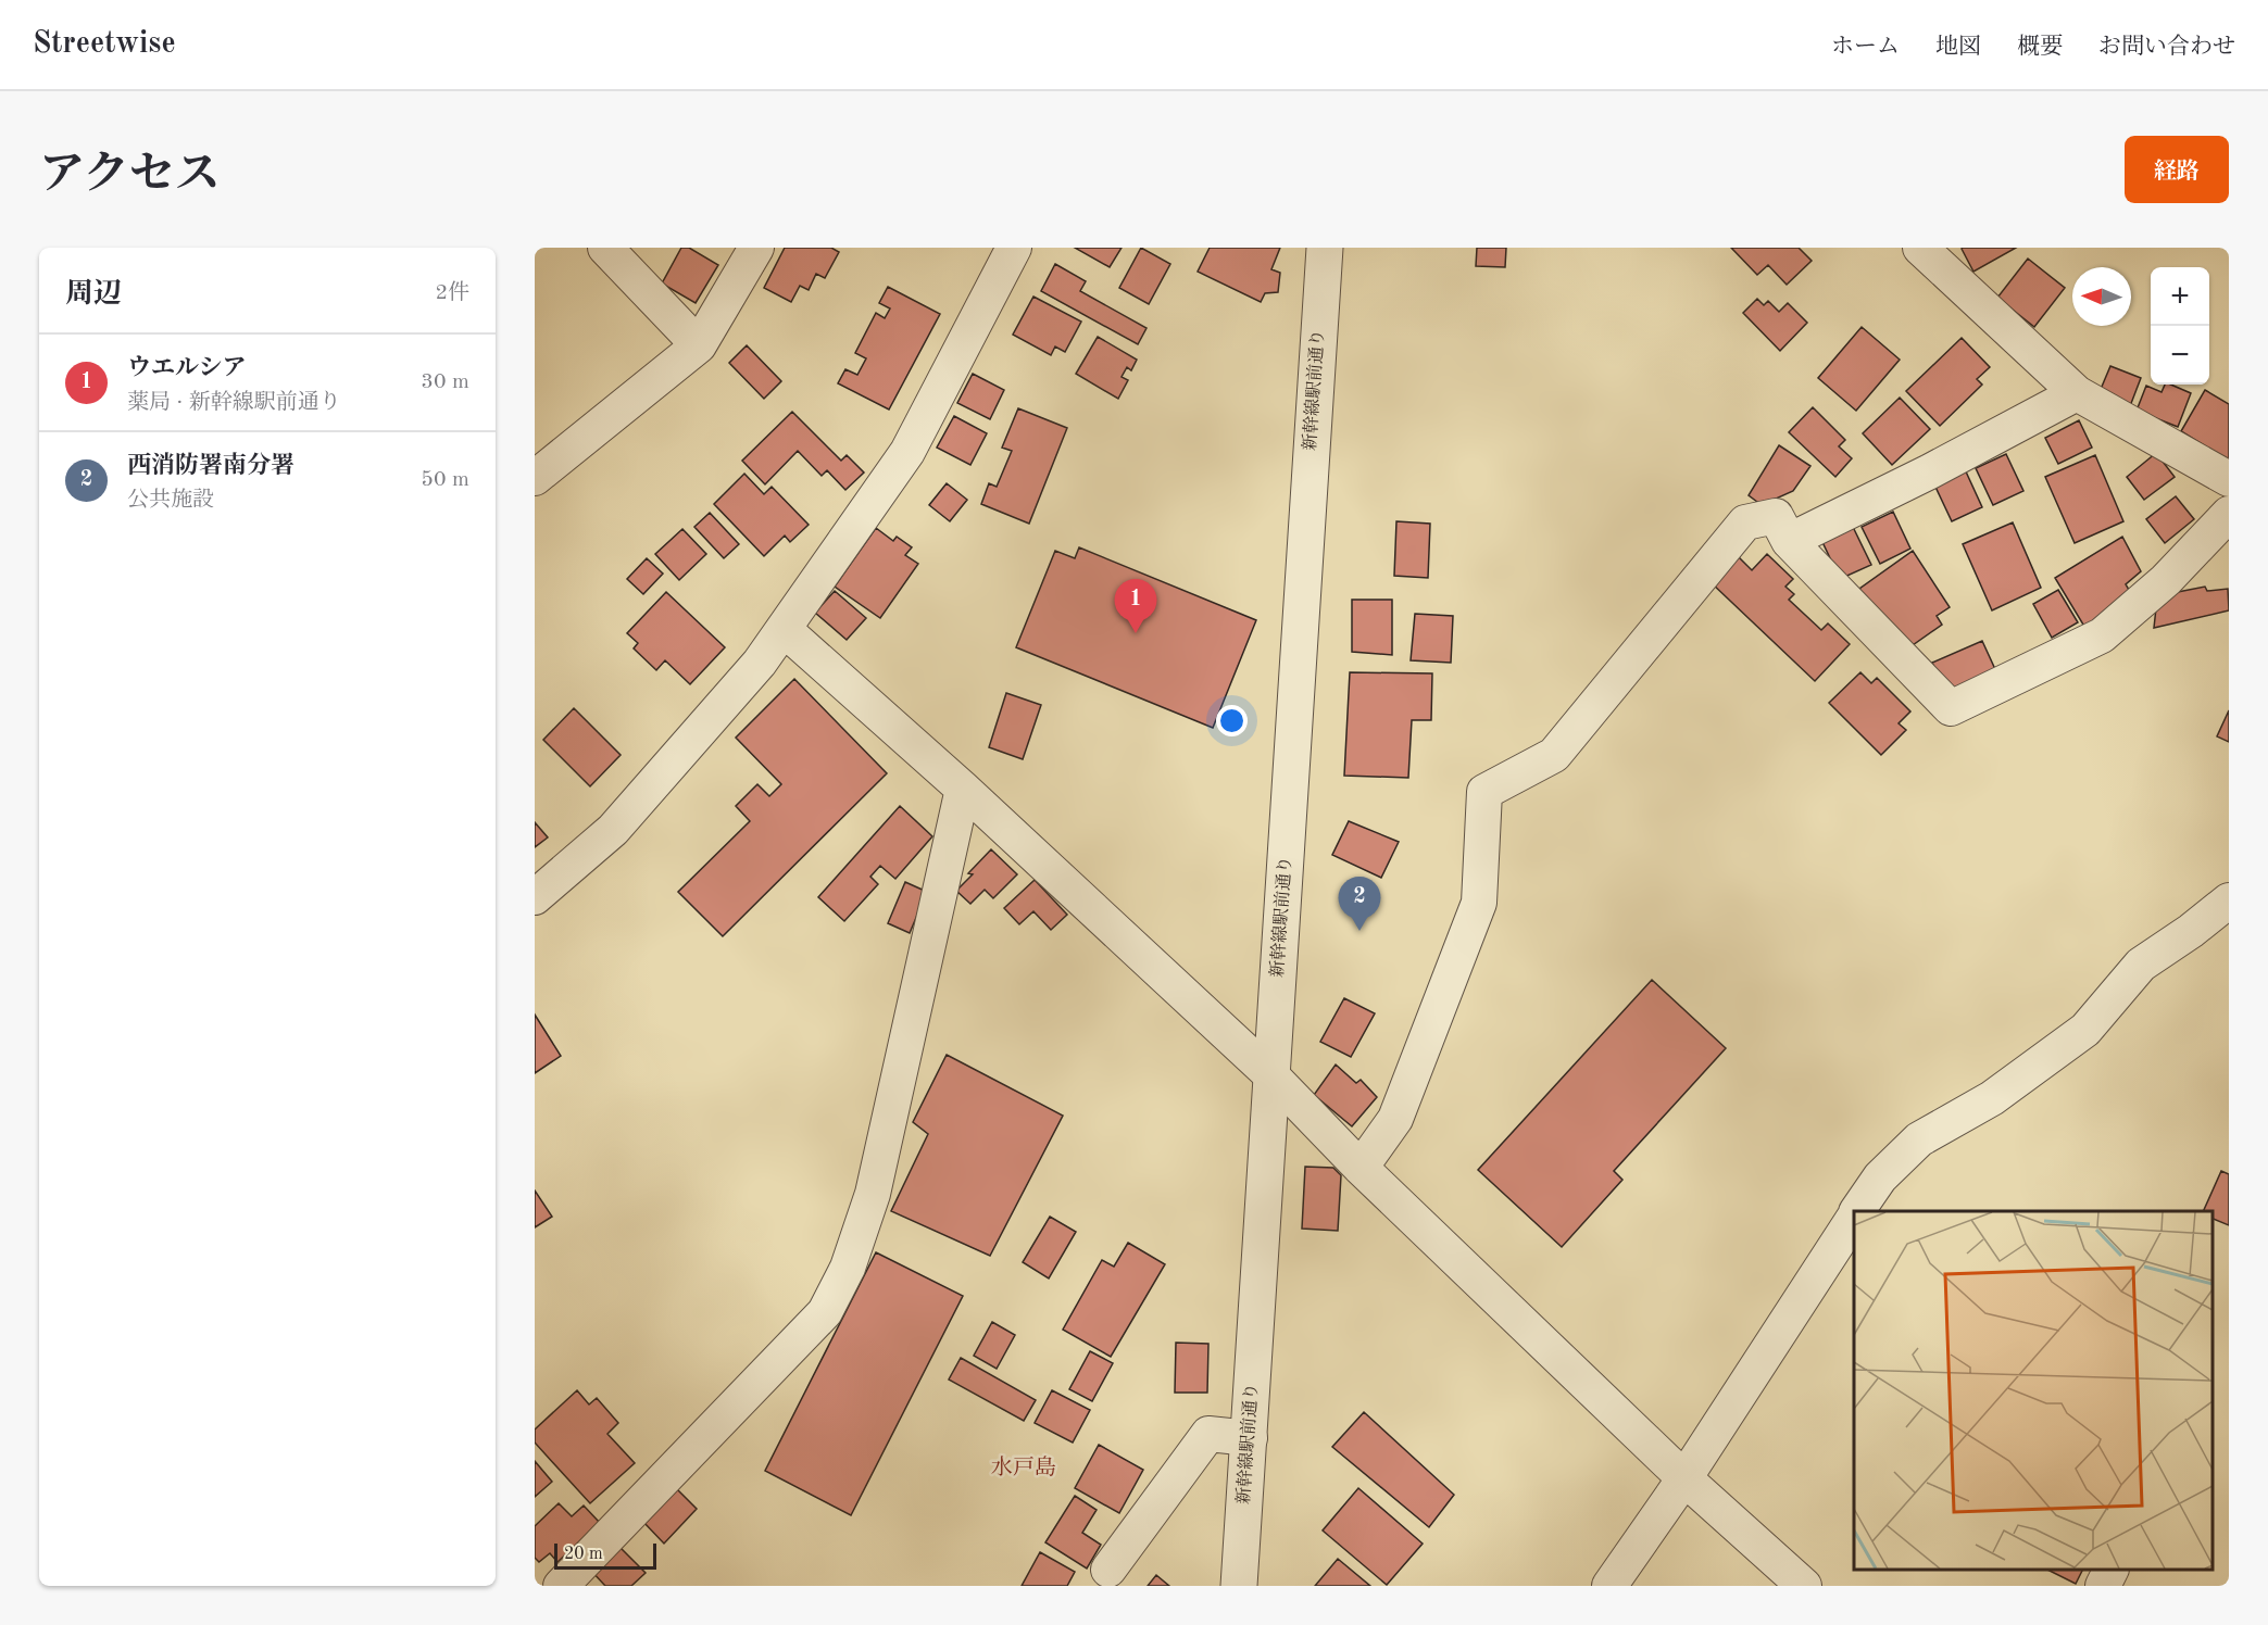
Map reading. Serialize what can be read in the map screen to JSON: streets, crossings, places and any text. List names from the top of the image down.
{
  "streets": {
    "street": ["新幹線駅前通り"]
  },
  "districts": ["水戸島"],
  "scale_bar": "20 m",
  "north": "left",
  "page": {
    "header": "Streetwise",
    "nav": [
      "ホーム",
      "地図",
      "概要",
      "お問い合わせ"
    ],
    "title": "アクセス",
    "buttons": "経路",
    "heading": ["周辺", "2件"],
    "map_buttons": ["+", "−"],
    "list": [
      {
        "mark": "1",
        "name": "ウエルシア",
        "note": "薬局 · 新幹線駅前通り",
        "value": "30 m"
      },
      {
        "mark": "2",
        "name": "西消防署南分署",
        "note": "公共施設",
        "value": "50 m"
      }
    ],
    "pins": ["1", "2"],
    "scale": "20 m"
  }
}
